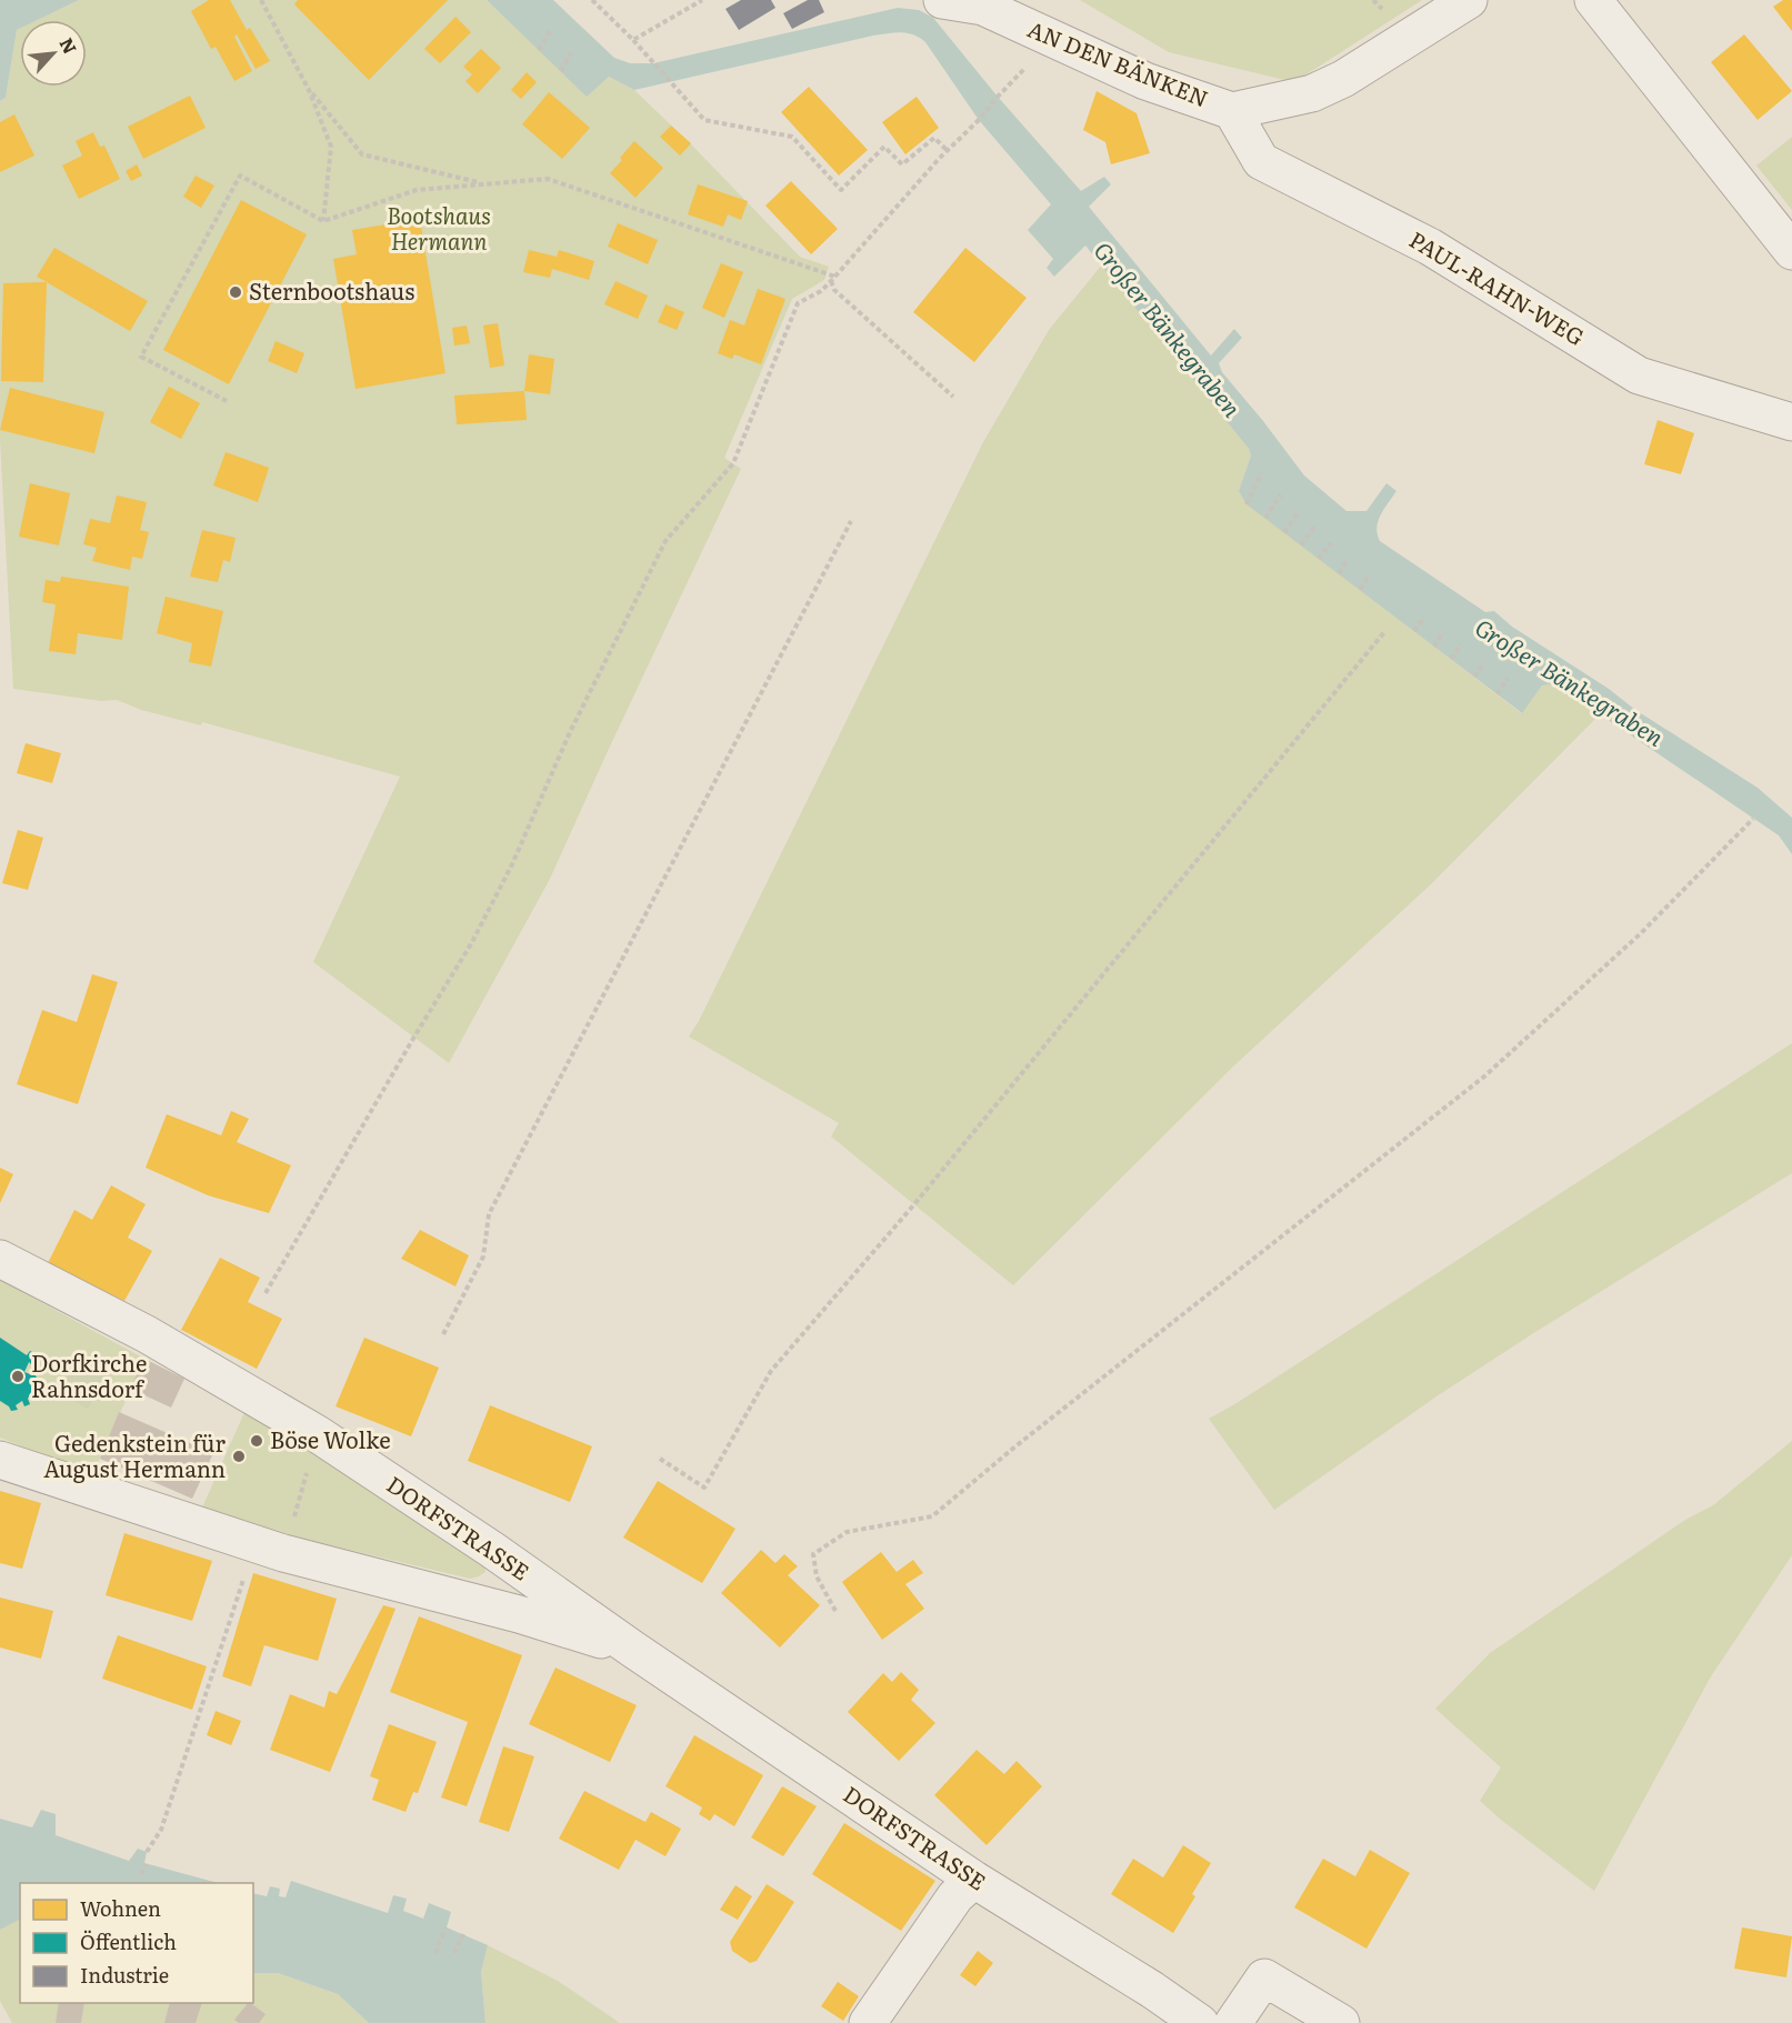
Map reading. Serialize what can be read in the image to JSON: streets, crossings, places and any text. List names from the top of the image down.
{
  "streets": {
    "street": ["AN DEN BÄNKEN", "PAUL-RAHN-WEG", "DORFSTRASSE"]
  },
  "crossings": [
    ["AN DEN BÄNKEN", "PAUL-RAHN-WEG"]
  ],
  "water": ["Großer Bänkegraben"],
  "parks": ["Bootshaus Hermann"],
  "places": [
    "Sternbootshaus",
    "Dorfkirche Rahnsdorf",
    "Böse Wolke",
    "Gedenkstein für August Hermann"
  ],
  "legend": ["Wohnen", "Öffentlich", "Industrie"],
  "north": "top right"
}
